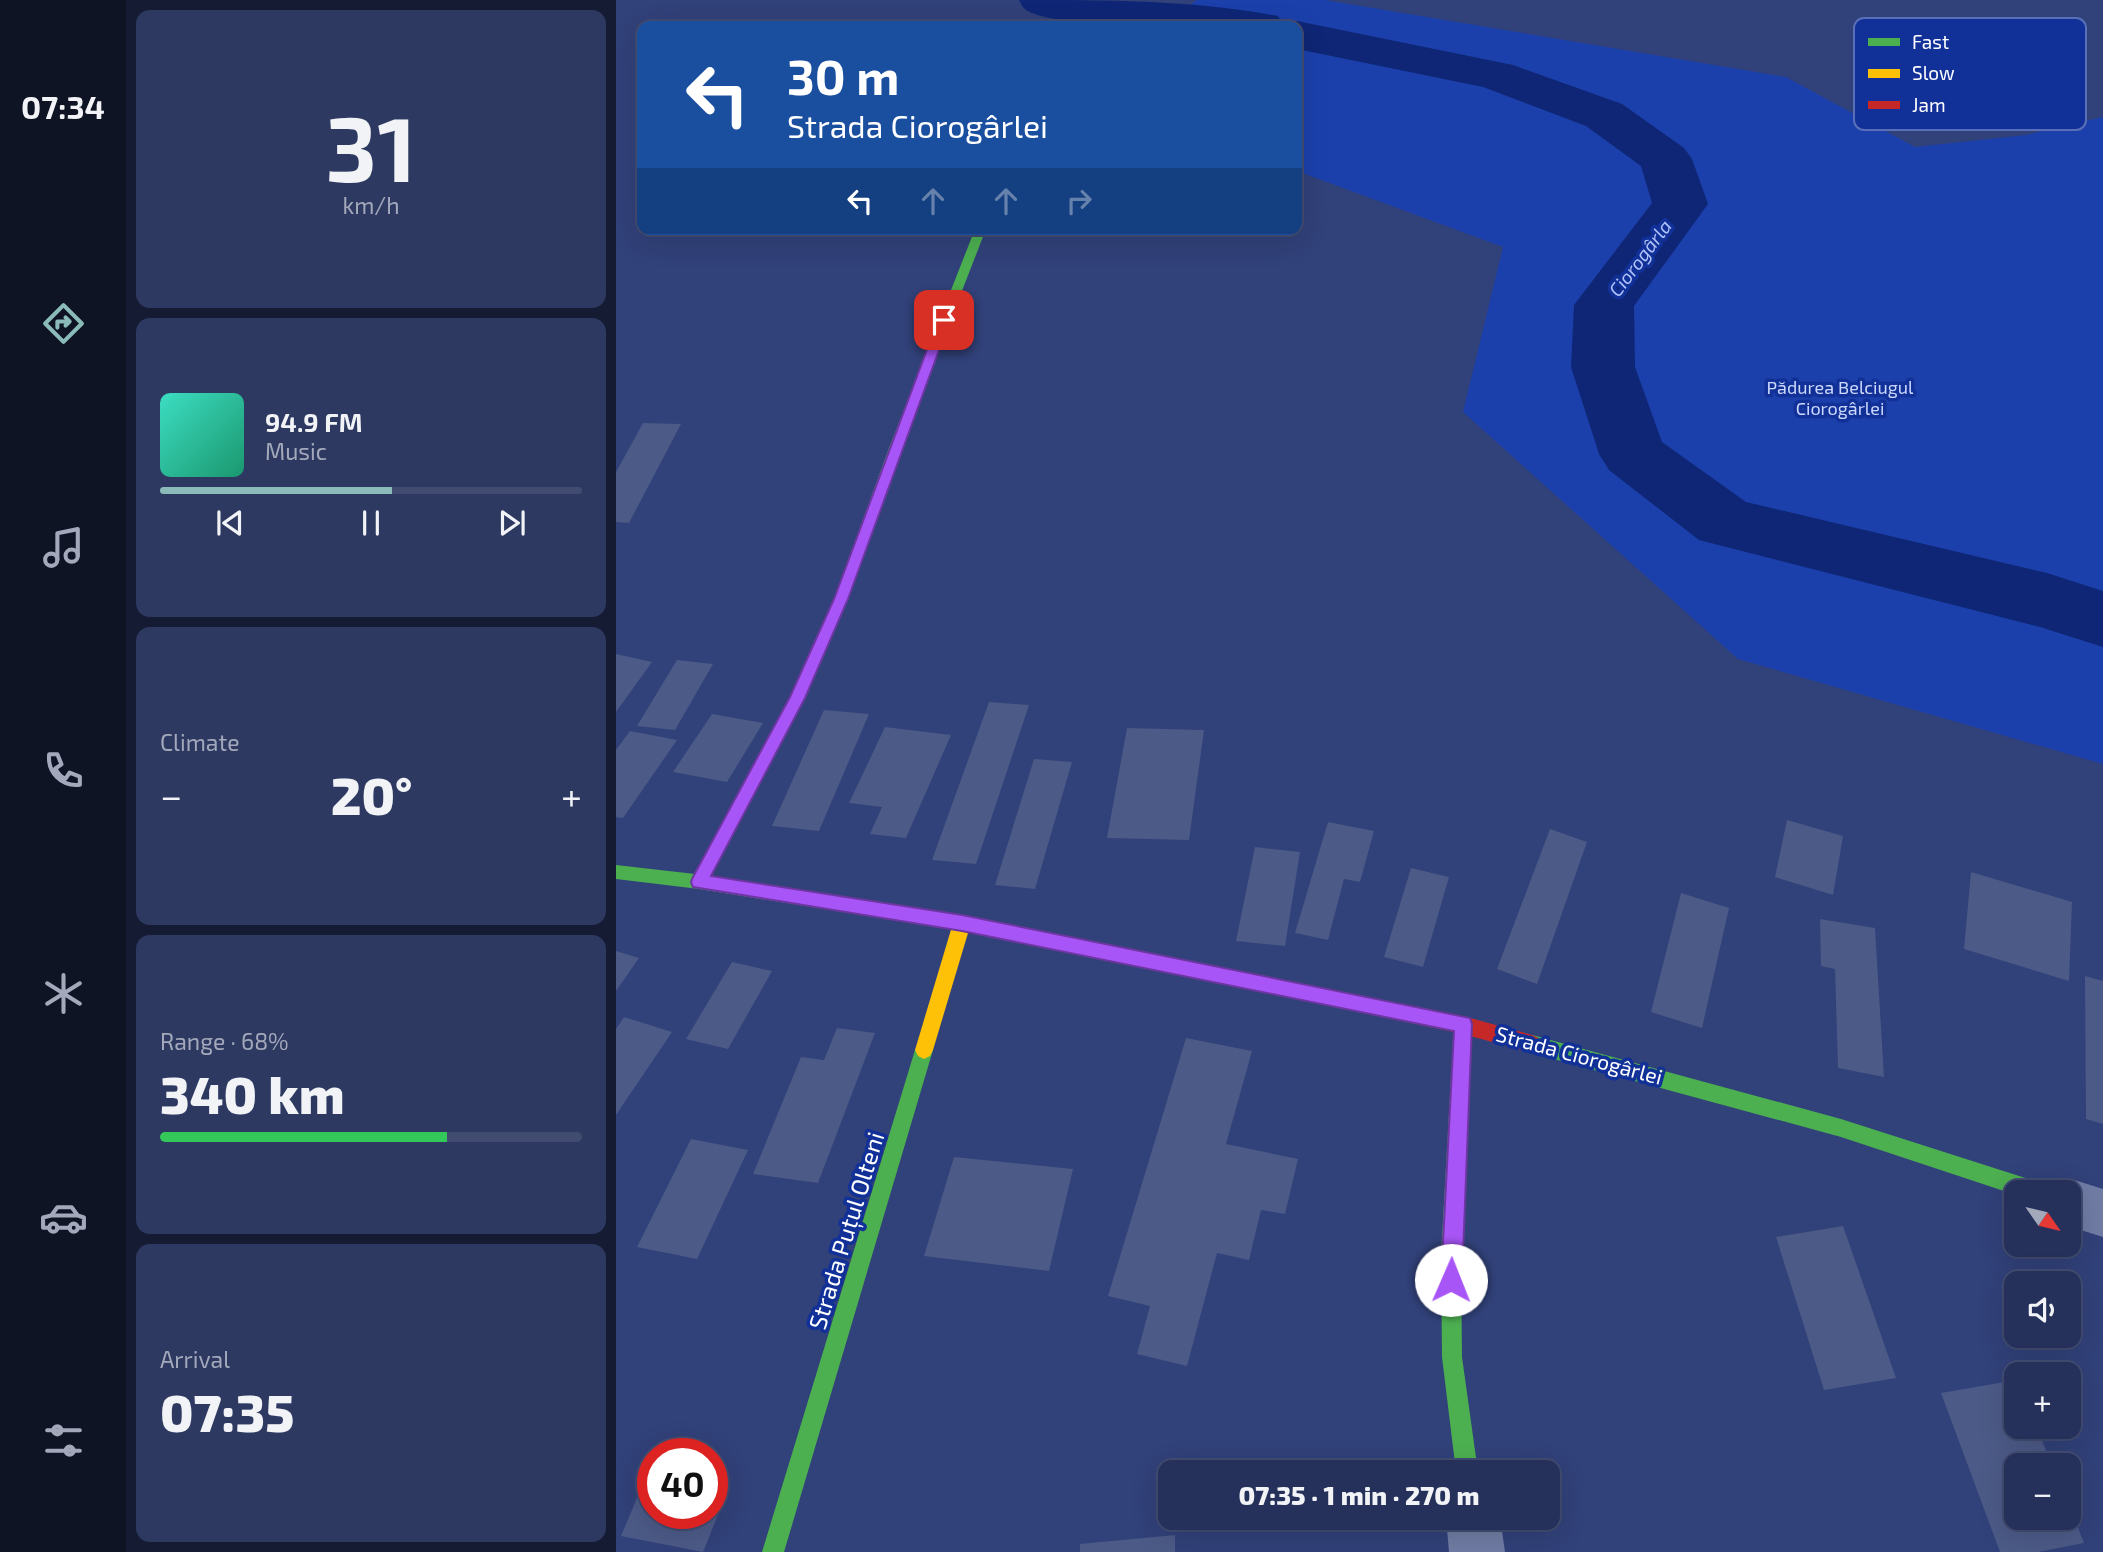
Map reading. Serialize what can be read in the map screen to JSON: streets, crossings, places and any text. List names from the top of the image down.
{
  "streets": {
    "street": ["Strada Ciorogârlei", "Strada Puțul Olteni"]
  },
  "crossings": [
    ["Strada Ciorogârlei", "Strada Puțul Olteni"]
  ],
  "water": ["Ciorogârla"],
  "parks": ["Pădurea Belciugul Ciorogârlei"],
  "legend": ["Fast", "Slow", "Jam"],
  "north": "bottom right",
  "page": {
    "tabs": "07:34",
    "tile": [
      ["31", "km/h"],
      "Climate",
      ["Range · 68%", "340 km"],
      ["Arrival", "07:35"]
    ],
    "turn": ["30 m", "Strada Ciorogârlei"],
    "song": ["94.9 FM", "Music"],
    "heat": ["−", "20°", "+"],
    "map_buttons": ["+", "−"],
    "limit": "40",
    "trip": "07:35 · 1 min · 270 m"
  }
}
